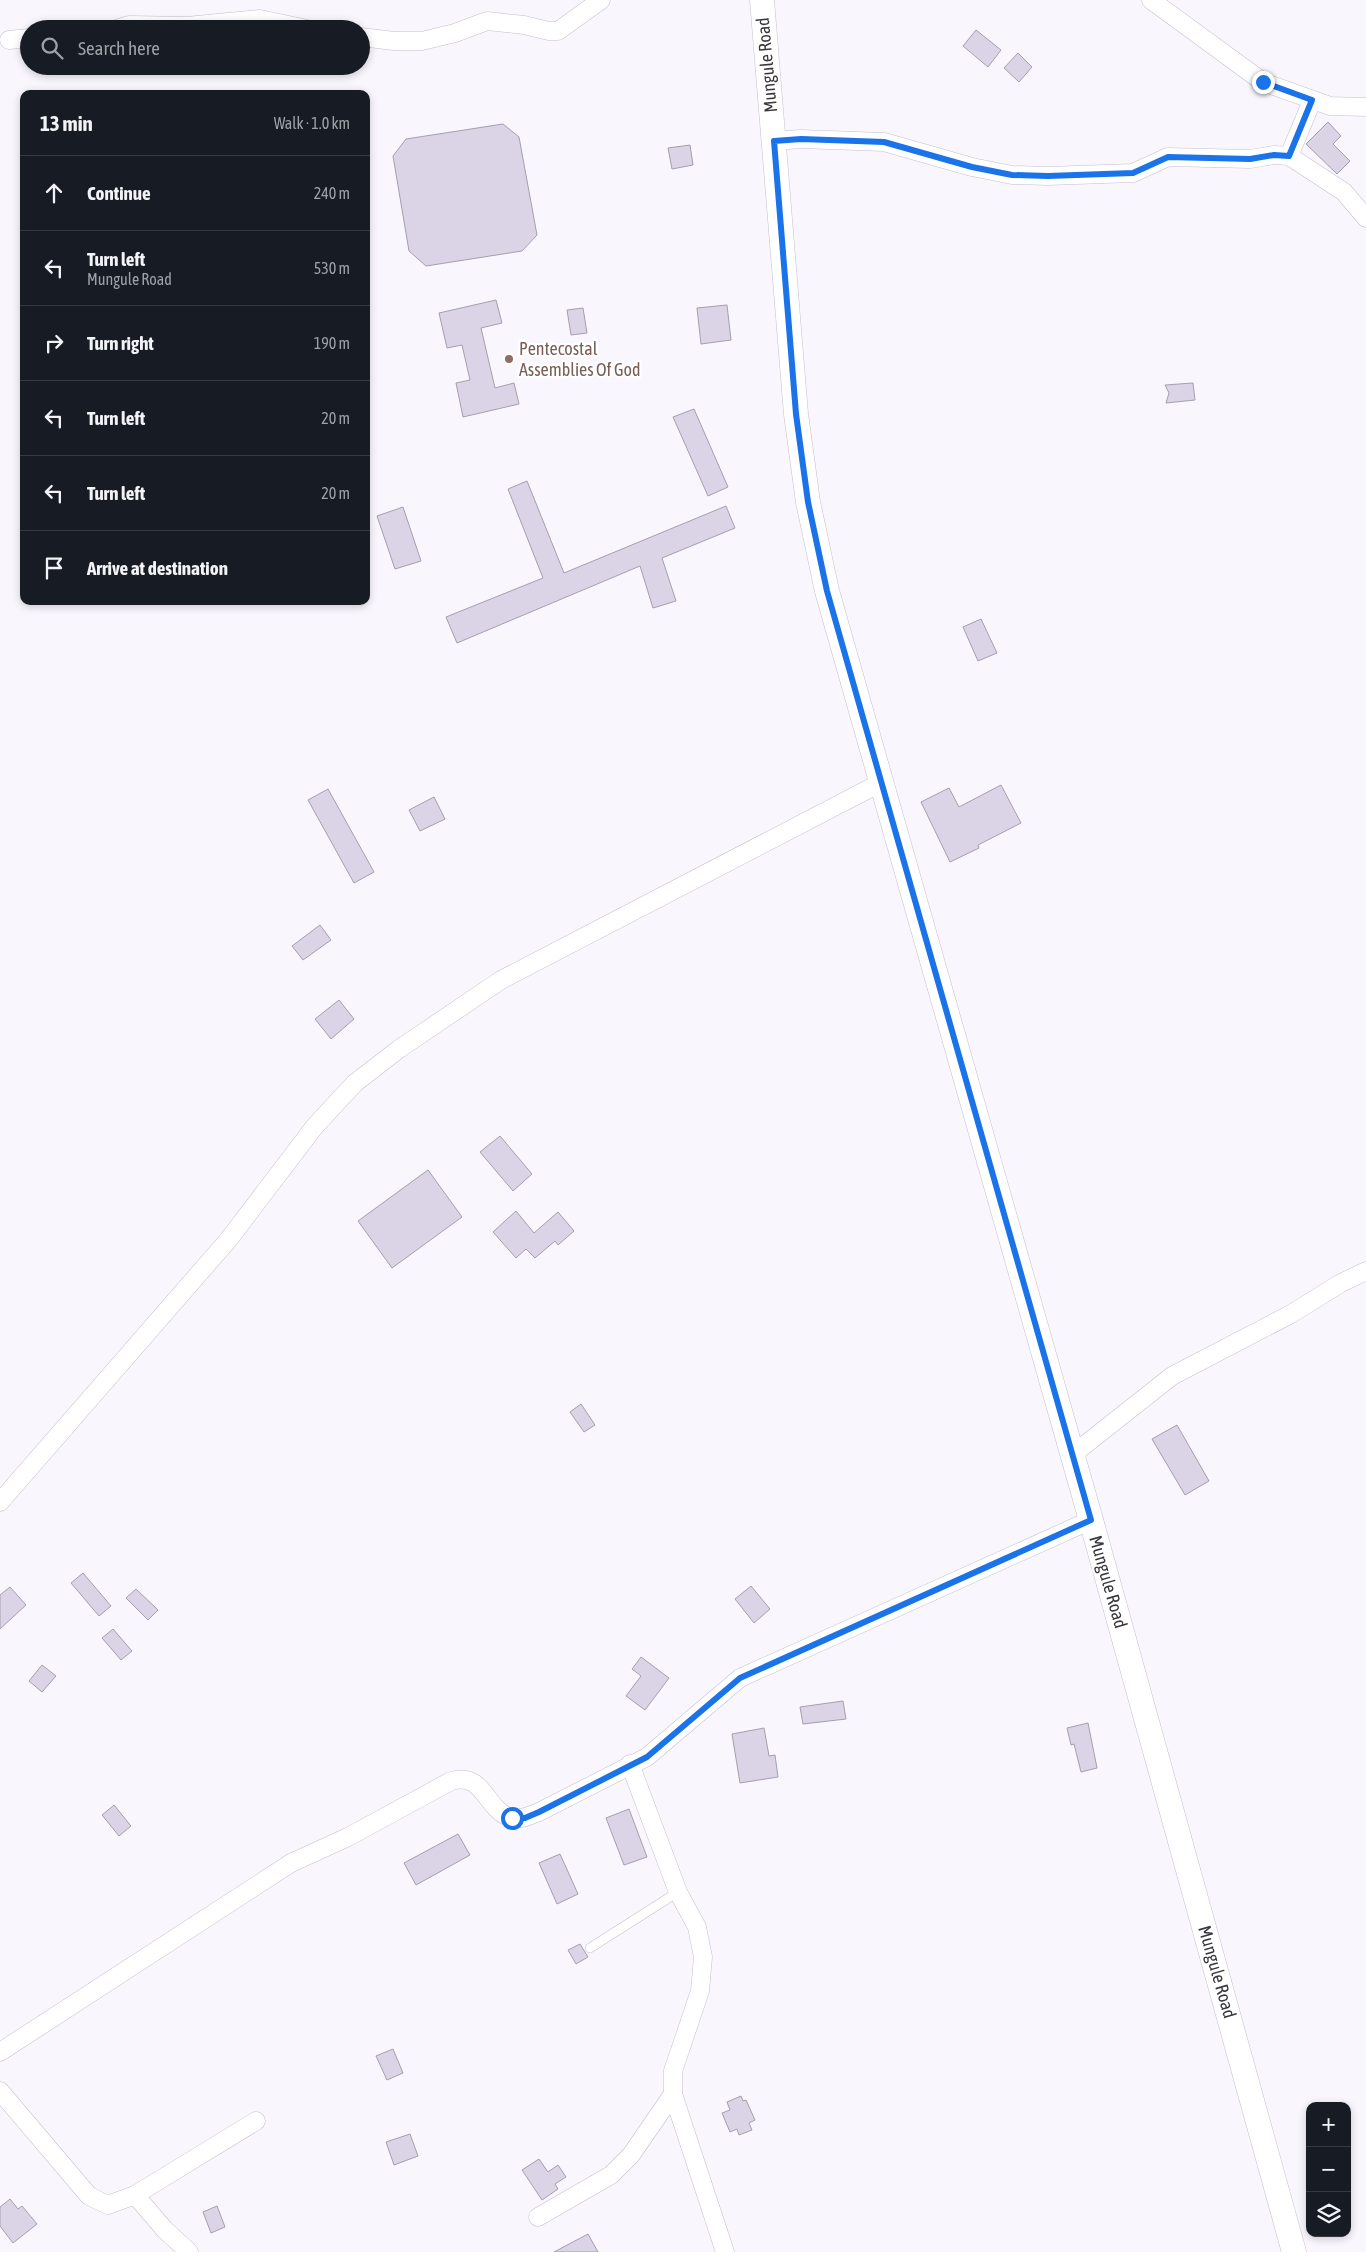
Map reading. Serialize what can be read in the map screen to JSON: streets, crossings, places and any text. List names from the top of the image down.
{
  "streets": {
    "street": ["Mungule Road"]
  },
  "places": ["Pentecostal Assemblies Of God"],
  "page": {
    "search": "Search here",
    "heading": ["13 min", "Walk · 1.0 km"],
    "list": [
      ["Continue", "240 m"],
      ["Turn left", "Mungule Road", "530 m"],
      ["Turn right", "190 m"],
      ["Turn left", "20 m"],
      ["Turn left", "20 m"],
      "Arrive at destination"
    ],
    "map_buttons": ["+", "−"]
  }
}
